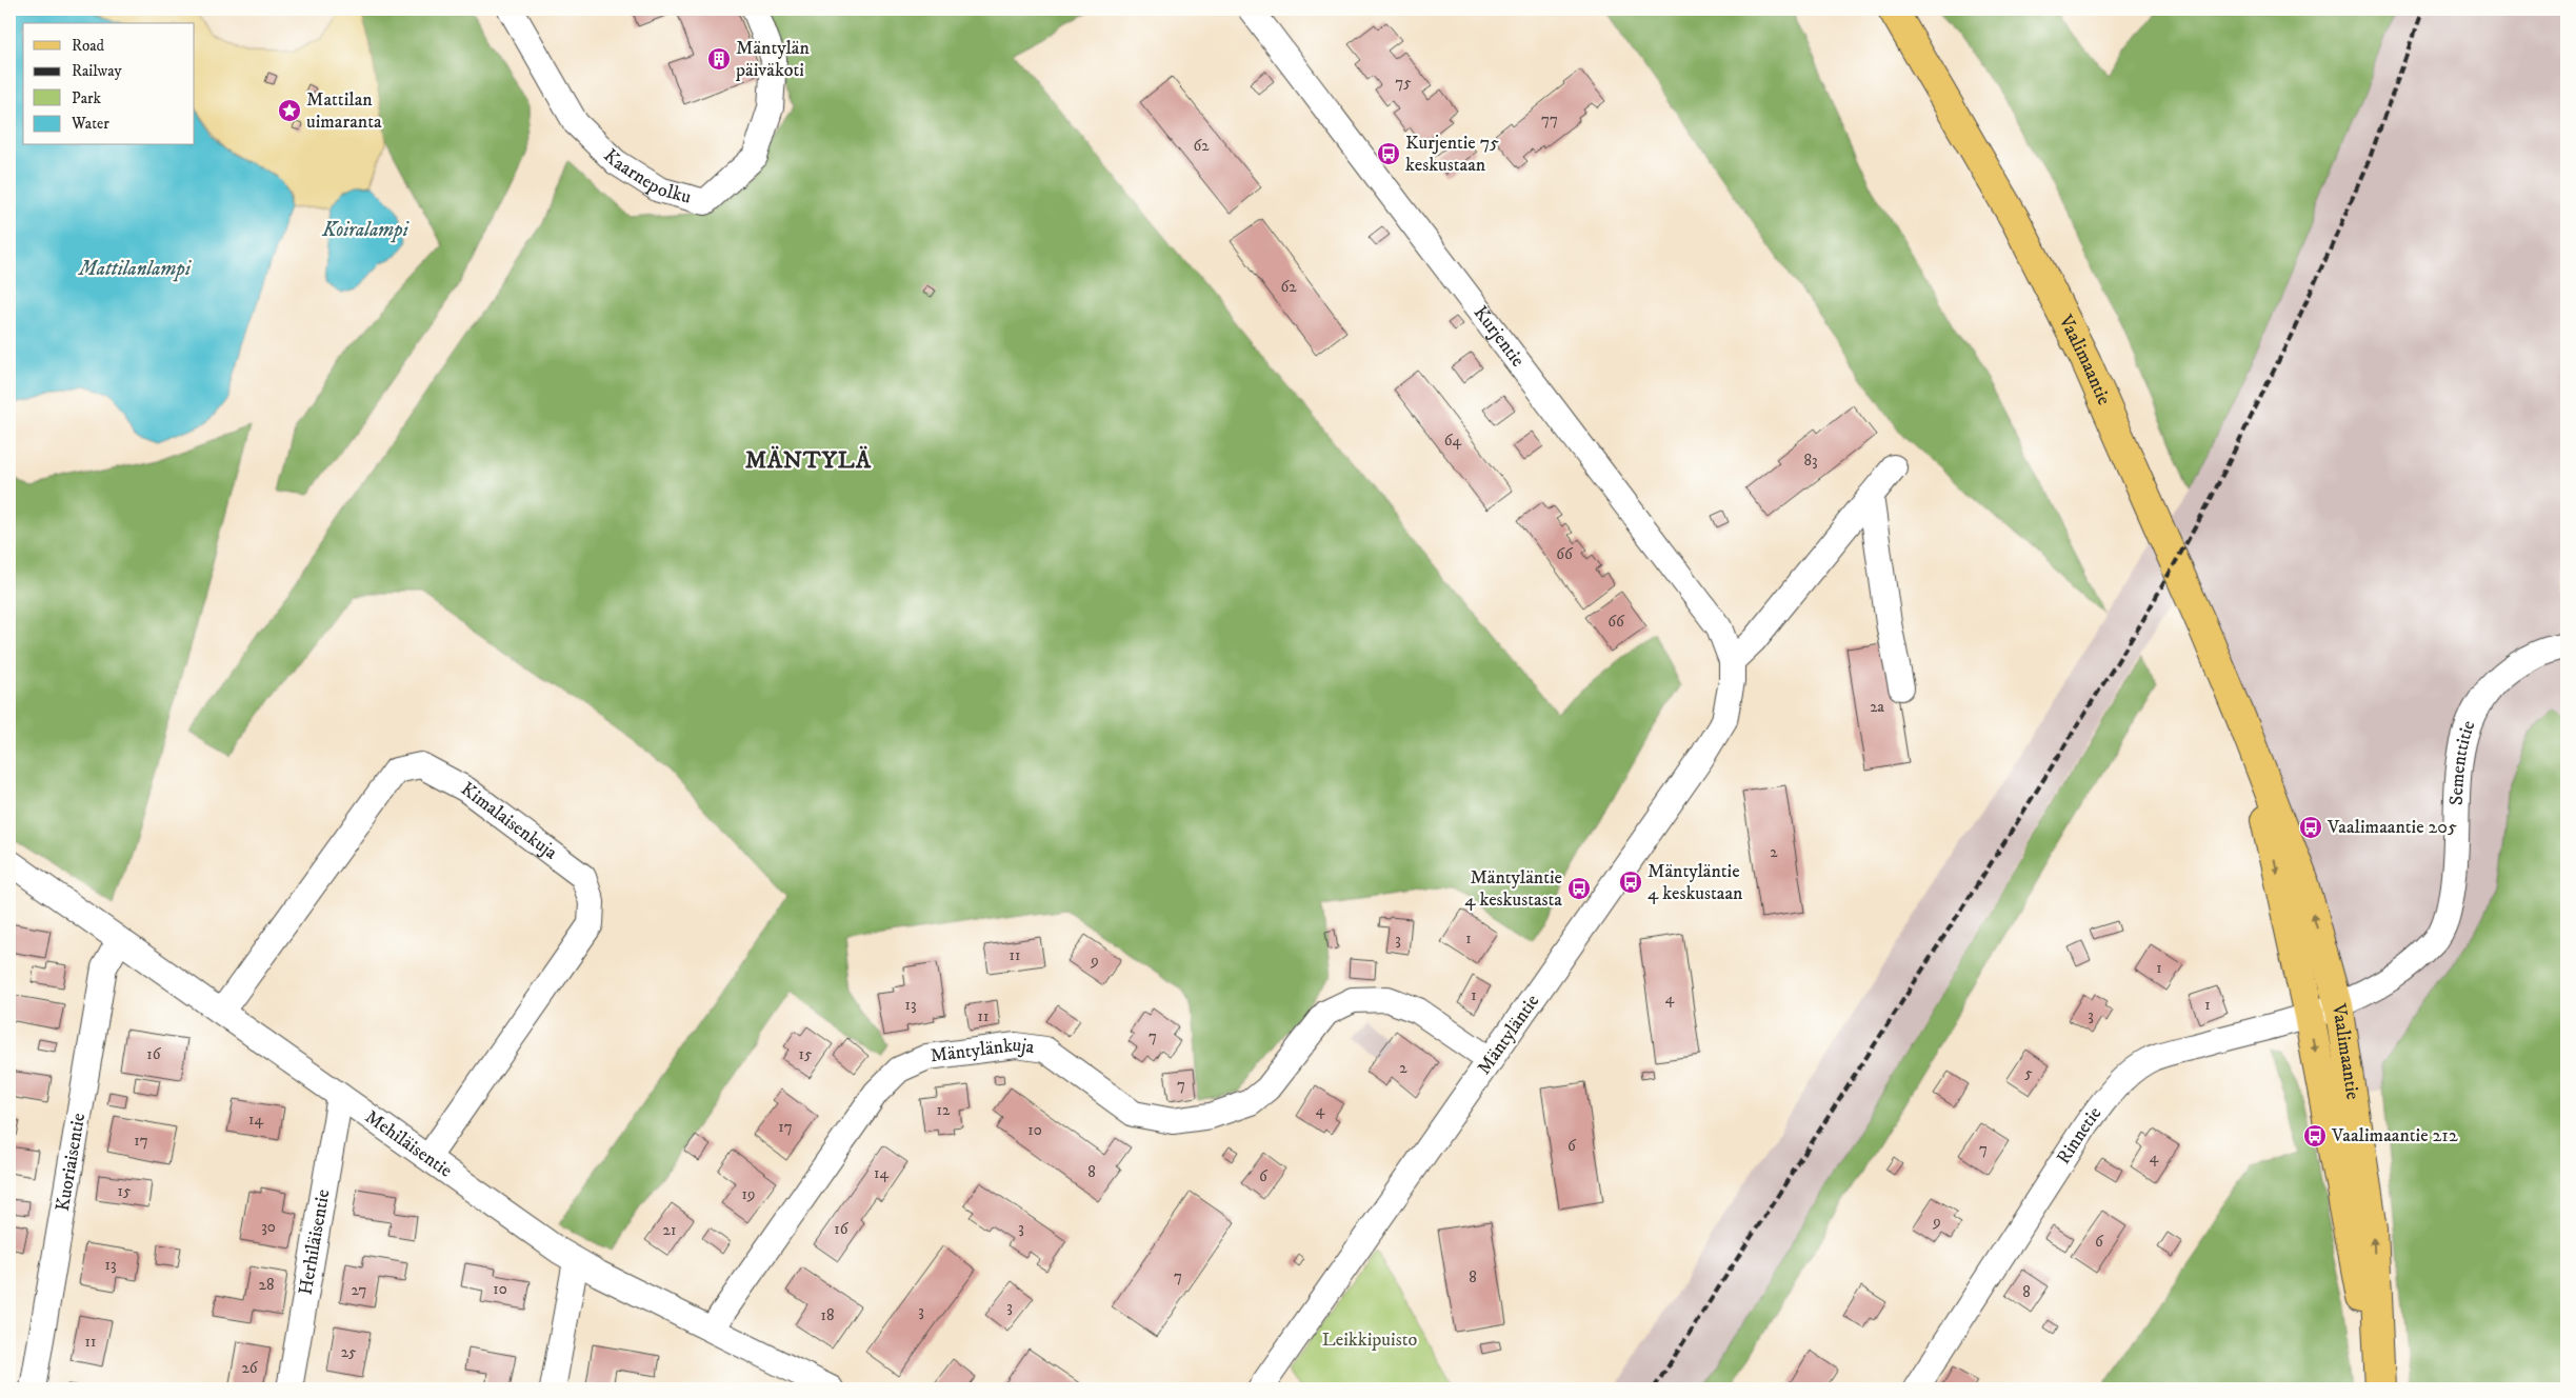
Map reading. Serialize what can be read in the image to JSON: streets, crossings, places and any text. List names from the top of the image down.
{
  "streets": {
    "main road": ["Vaalimaantie"],
    "street": [
      "Kaarnepolku",
      "Kurjentie",
      "Sementtitie",
      "Kimalaisenkuja",
      "Mäntyläntie",
      "Mäntylänkuja",
      "Rinnetie",
      "Mehiläisentie",
      "Kuoriaisentie",
      "Herhiläisentie"
    ]
  },
  "crossings": [
    ["Kurjentie", "Mäntyläntie"],
    ["Vaalimaantie", "Sementtitie"],
    ["Vaalimaantie", "Rinnetie"],
    ["Sementtitie", "Rinnetie"],
    ["Kimalaisenkuja", "Mehiläisentie"],
    ["Mäntyläntie", "Mäntylänkuja"],
    ["Mäntylänkuja", "Mehiläisentie"],
    ["Mehiläisentie", "Kuoriaisentie"],
    ["Mehiläisentie", "Herhiläisentie"]
  ],
  "districts": ["MÄNTYLÄ"],
  "water": ["Koiralampi", "Mattilanlampi"],
  "parks": ["Leikkipuisto"],
  "places": {
    "building": ["Mäntylän päiväkoti"],
    "place": ["Mattilan uimaranta"],
    "bus stop": [
      "Kurjentie 75 keskustaan",
      "Vaalimaantie 205",
      "Mäntyläntie 4 keskustaan",
      "Mäntyläntie 4 keskustasta",
      "Vaalimaantie 212"
    ]
  },
  "house_numbers": [
    "75",
    "77",
    "62",
    "62",
    "64",
    "83",
    "66",
    "66",
    "2a",
    "2",
    "1",
    "3",
    "11",
    "9",
    "1",
    "1",
    "4",
    "13",
    "1",
    "3",
    "11",
    "7",
    "16",
    "15",
    "2",
    "5",
    "7",
    "12",
    "4",
    "14",
    "17",
    "10",
    "17",
    "6",
    "7",
    "4",
    "8",
    "14",
    "6",
    "15",
    "19",
    "9",
    "30",
    "3",
    "16",
    "21",
    "6",
    "13",
    "7",
    "8",
    "28",
    "10",
    "27",
    "8",
    "3",
    "3",
    "18",
    "11",
    "25",
    "26"
  ],
  "legend": [
    "Road",
    "Railway",
    "Park",
    "Water"
  ]
}
